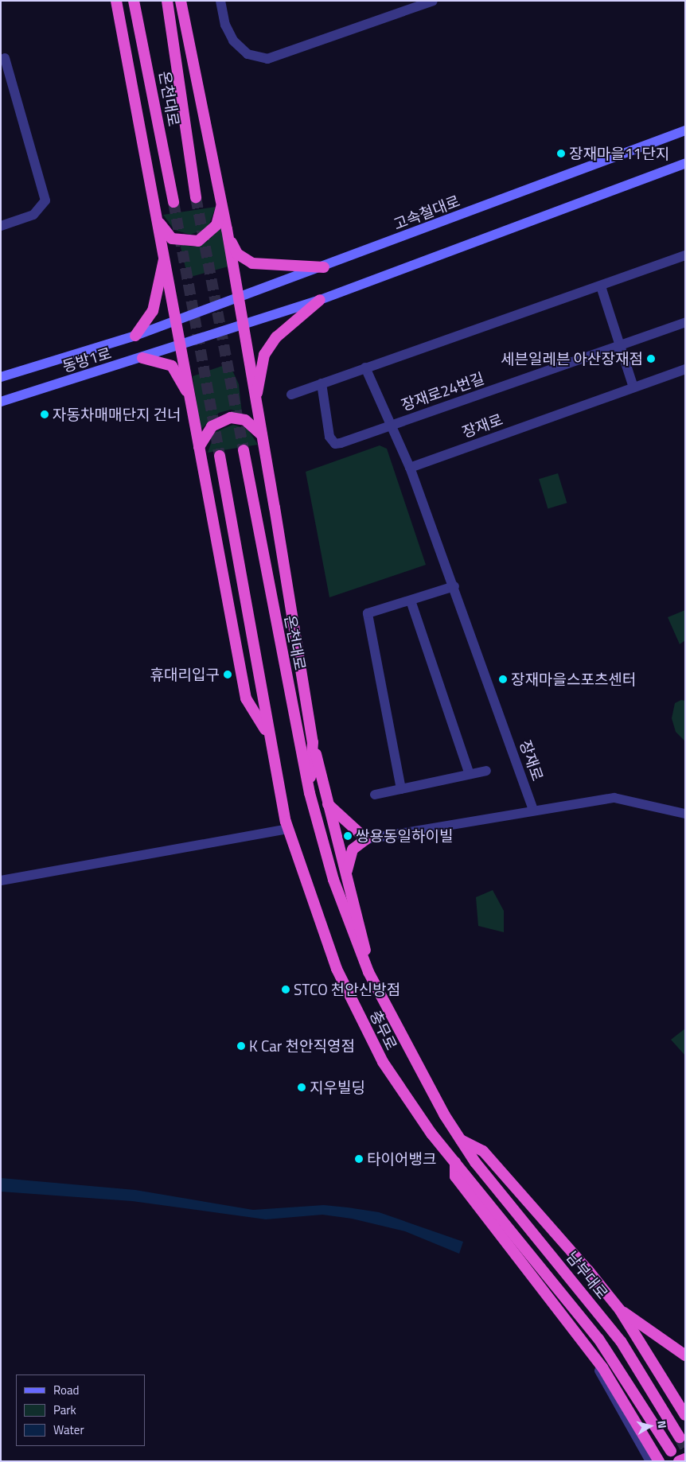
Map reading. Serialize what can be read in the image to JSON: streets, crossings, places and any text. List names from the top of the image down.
{
  "streets": {
    "highway": ["온천대로", "충무로", "남부대로"],
    "main road": ["고속철대로", "동방1로"],
    "street": ["장재로24번길", "장재로"]
  },
  "crossings": [
    ["온천대로", "충무로"],
    ["고속철대로", "동방1로"],
    ["충무로", "남부대로"]
  ],
  "places": [
    "장재마을11단지",
    "세븐일레븐 아산장재점",
    "자동차매매단지 건너",
    "휴대리입구",
    "장재마을스포츠센터",
    "쌍용동일하이빌",
    "STCO 천안신방점",
    "K Car 천안직영점",
    "지우빌딩",
    "타이어뱅크"
  ],
  "legend": ["Road", "Park", "Water"],
  "north": "right"
}
